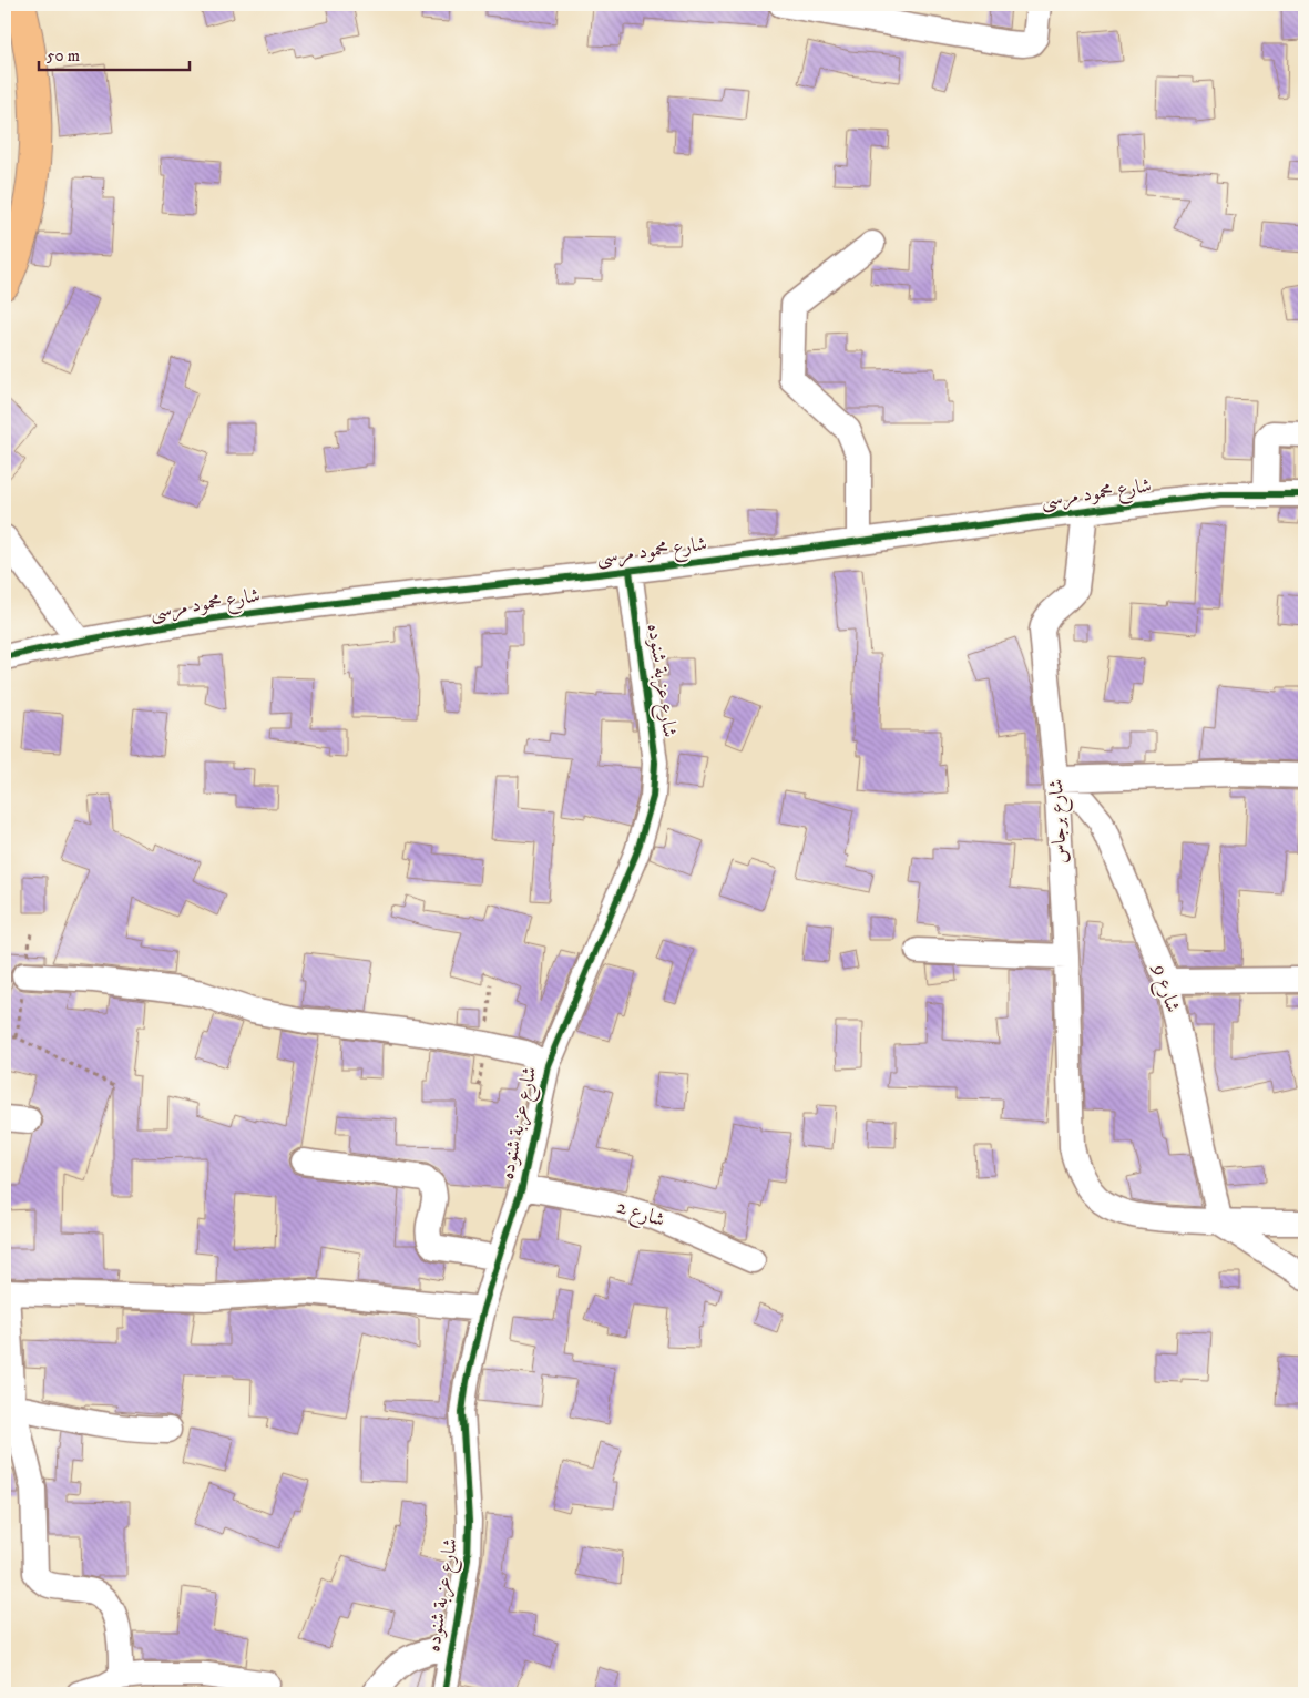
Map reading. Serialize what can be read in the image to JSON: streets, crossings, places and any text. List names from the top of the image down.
{
  "streets": {
    "street": [
      "شارع محمود مرسى",
      "شارع عزبة شنوده",
      "شارع برجاس",
      "شارع 9",
      "شارع 2"
    ]
  },
  "crossings": [
    ["شارع محمود مرسى", "شارع عزبة شنوده"],
    ["شارع محمود مرسى", "شارع برجاس"],
    ["شارع عزبة شنوده", "شارع 2"],
    ["شارع برجاس", "شارع 9"]
  ],
  "scale_bar": "50 m"
}
